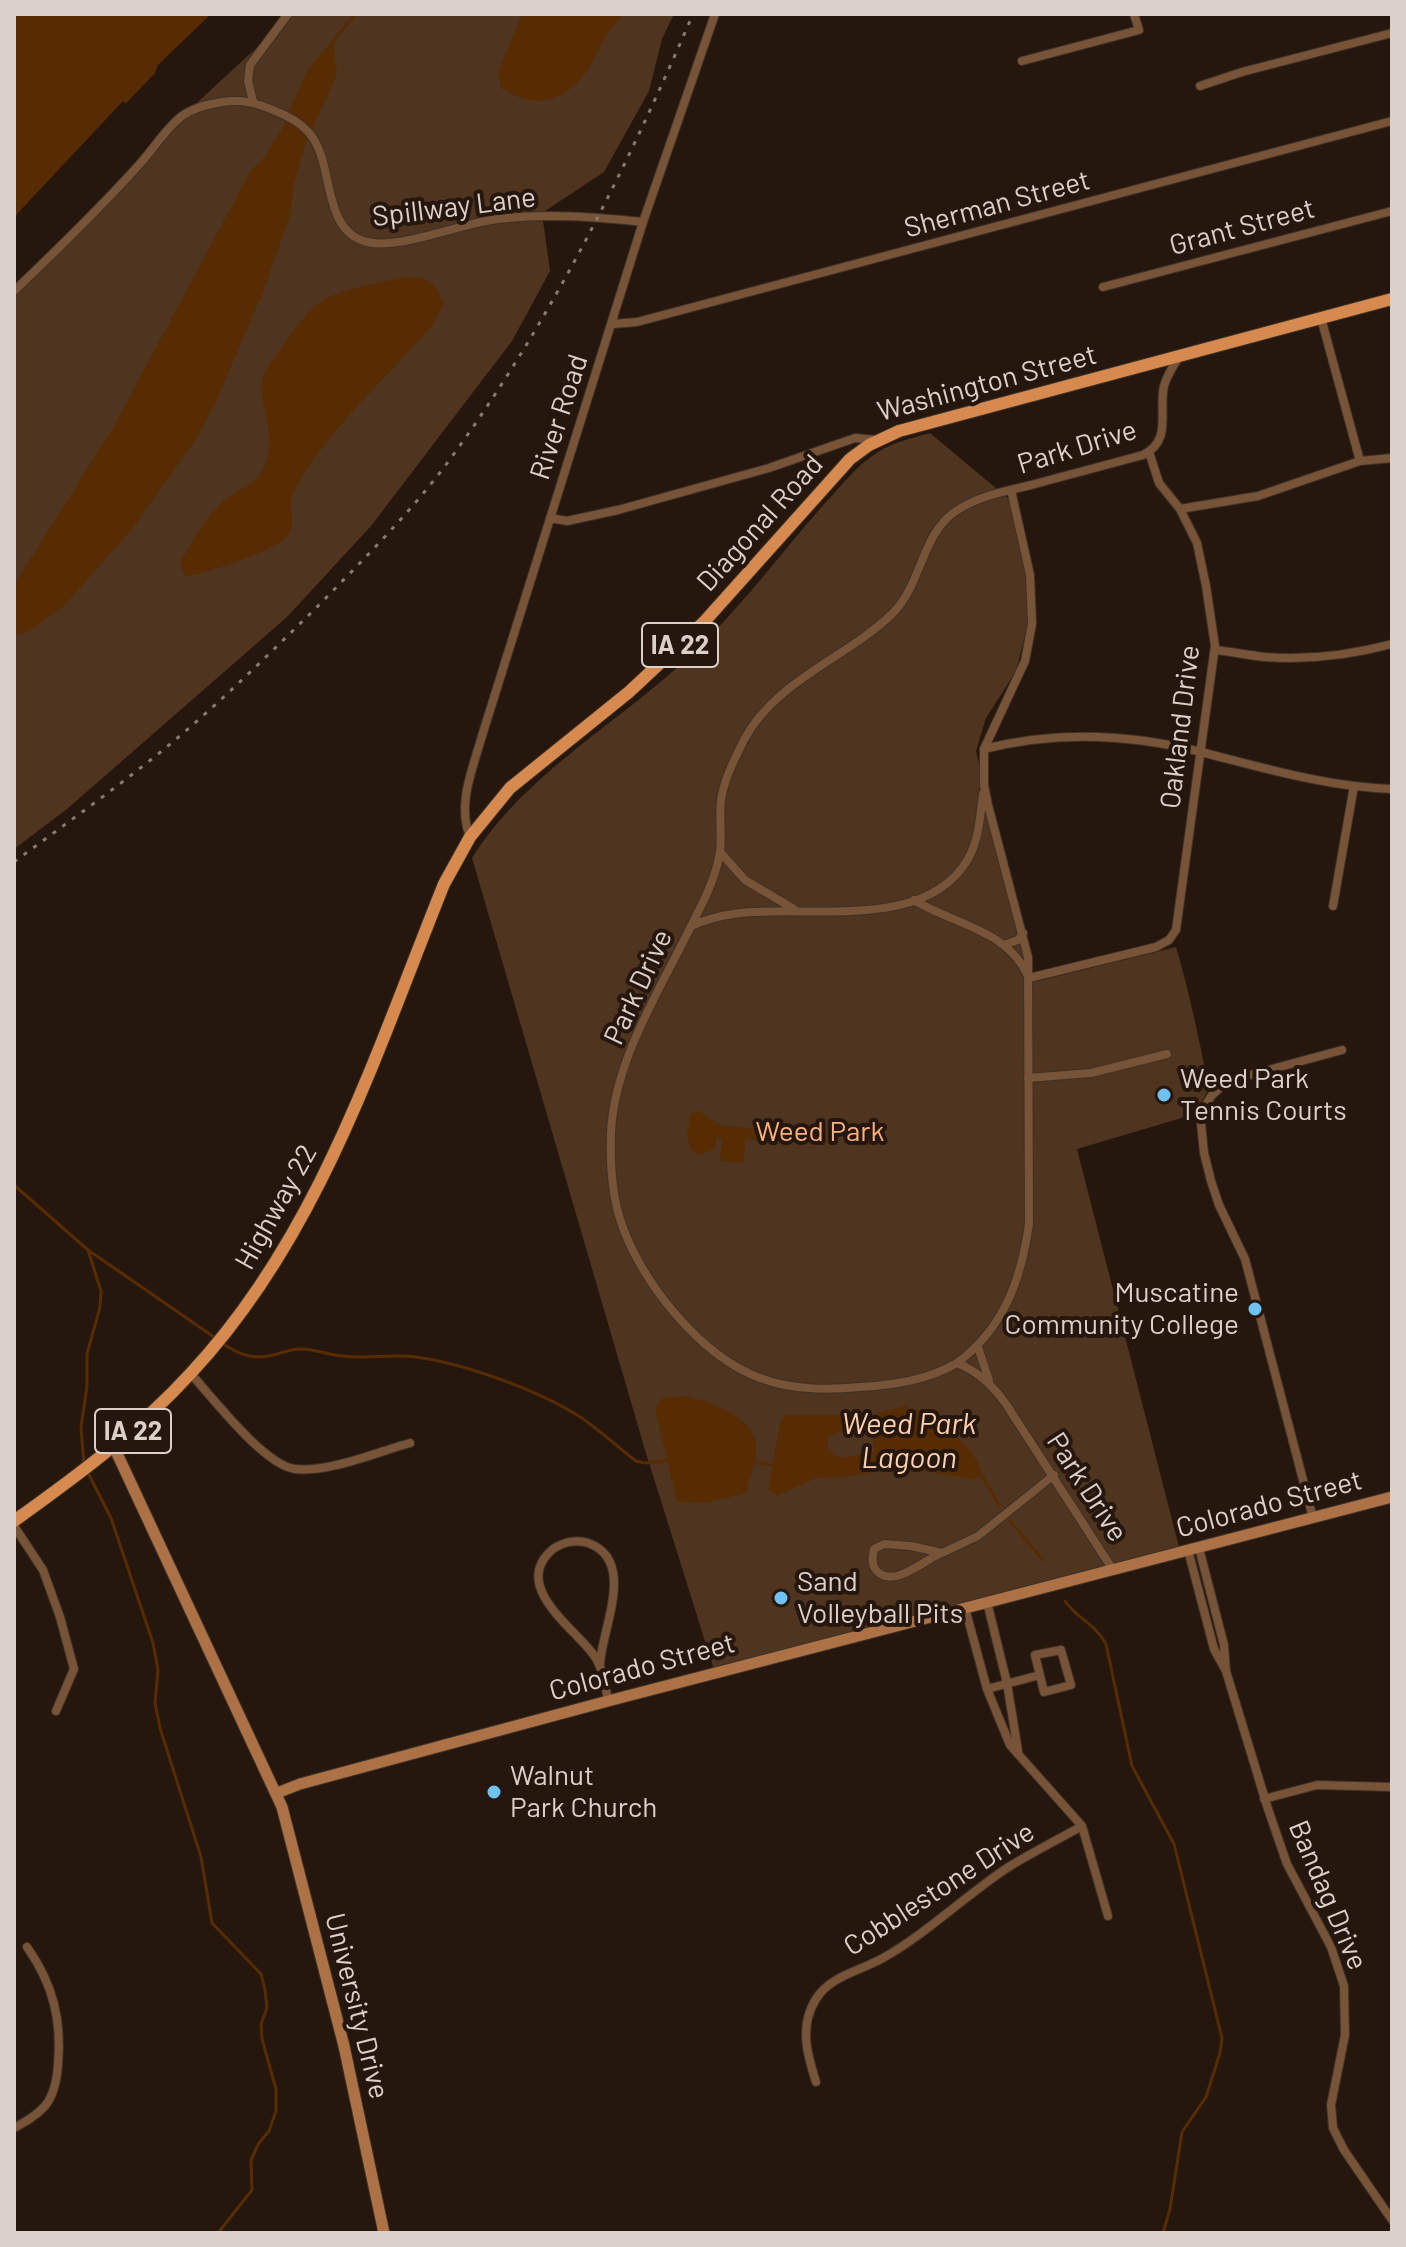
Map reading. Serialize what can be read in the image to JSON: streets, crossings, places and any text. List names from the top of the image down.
{
  "streets": {
    "main road": [
      "Washington Street",
      "Diagonal Road",
      "IA 22",
      "Highway 22"
    ],
    "street": [
      "Sherman Street",
      "Spillway Lane",
      "Grant Street",
      "River Road",
      "Park Drive",
      "Oakland Drive",
      "Colorado Street",
      "Cobblestone Drive",
      "Bandag Drive",
      "University Drive"
    ]
  },
  "crossings": [
    ["Sherman Street", "River Road"],
    ["Spillway Lane", "River Road"],
    ["Washington Street", "River Road"],
    ["Washington Street", "Park Drive"],
    ["Washington Street", "Diagonal Road"],
    ["River Road", "Diagonal Road"],
    ["River Road", "Highway 22"],
    ["Park Drive", "Oakland Drive"],
    ["Park Drive", "Colorado Street"],
    ["Diagonal Road", "Highway 22"],
    ["Colorado Street", "Cobblestone Drive"],
    ["Colorado Street", "Bandag Drive"],
    ["Colorado Street", "University Drive"]
  ],
  "water": ["Weed Park Lagoon"],
  "parks": ["Weed Park"],
  "places": [
    "Weed Park Tennis Courts",
    "Muscatine Community College",
    "Sand Volleyball Pits",
    "Walnut Park Church"
  ]
}
